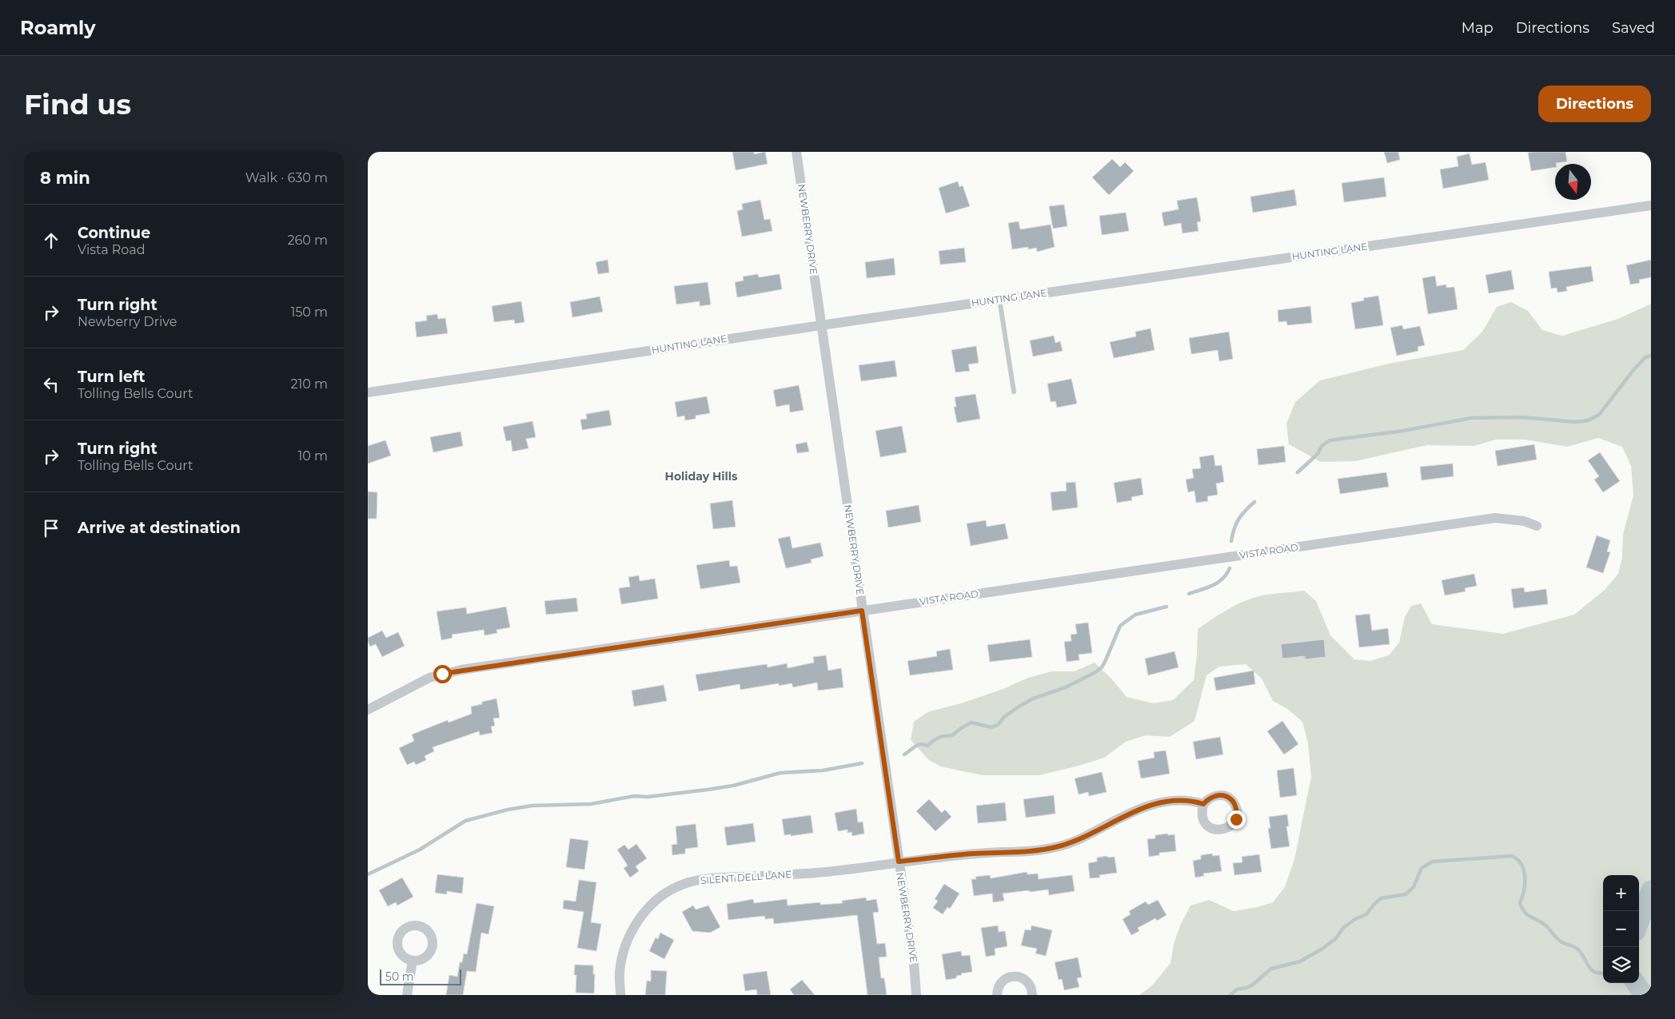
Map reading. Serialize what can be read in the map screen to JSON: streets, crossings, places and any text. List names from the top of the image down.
{
  "streets": {
    "street": [
      "NEWBERRY DRIVE",
      "HUNTING LANE",
      "VISTA ROAD",
      "SILENT DELL LANE"
    ]
  },
  "crossings": [
    ["NEWBERRY DRIVE", "HUNTING LANE"],
    ["NEWBERRY DRIVE", "VISTA ROAD"],
    ["NEWBERRY DRIVE", "SILENT DELL LANE"]
  ],
  "districts": ["Holiday Hills"],
  "scale_bar": "50 m",
  "north": "bottom",
  "page": {
    "header": "Roamly",
    "nav": ["Map", "Directions", "Saved"],
    "buttons": "Directions",
    "title": "Find us",
    "heading": ["8 min", "Walk · 630 m"],
    "list": [
      ["Continue", "Vista Road", "260 m"],
      ["Turn right", "Newberry Drive", "150 m"],
      ["Turn left", "Tolling Bells Court", "210 m"],
      ["Turn right", "Tolling Bells Court", "10 m"],
      "Arrive at destination"
    ],
    "map_buttons": ["+", "−"],
    "scale": "50 m"
  }
}
